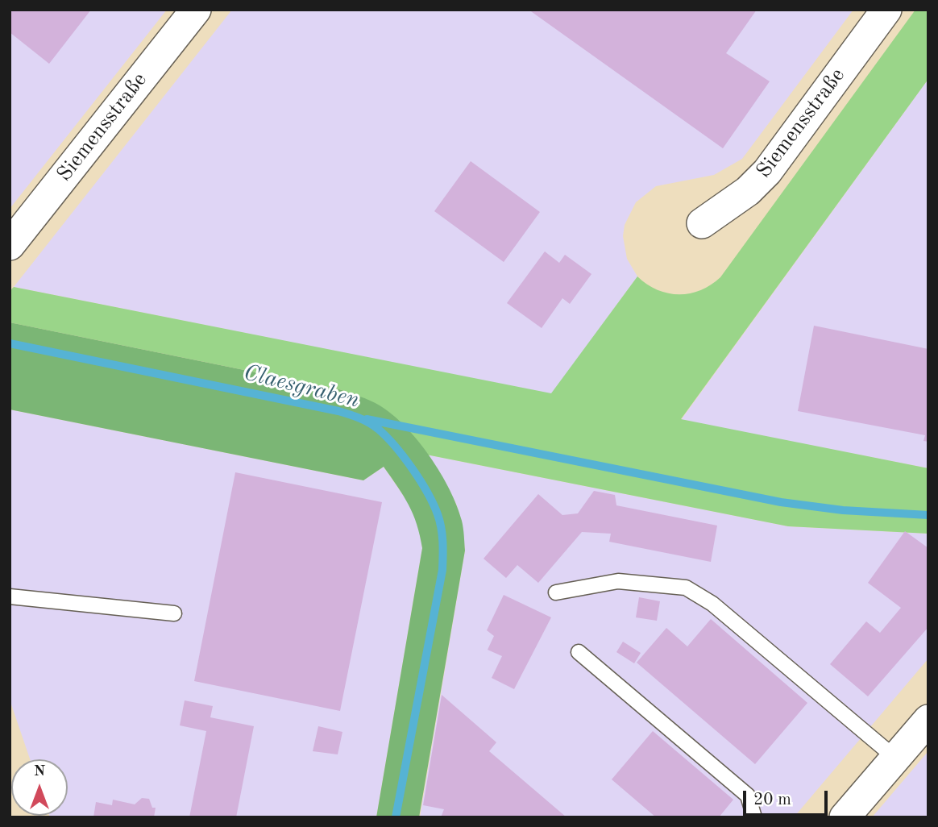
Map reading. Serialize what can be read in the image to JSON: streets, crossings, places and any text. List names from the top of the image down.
{
  "streets": {
    "street": ["Siemensstraße"]
  },
  "water": ["Claesgraben"],
  "scale_bar": "20 m",
  "north": "top"
}
